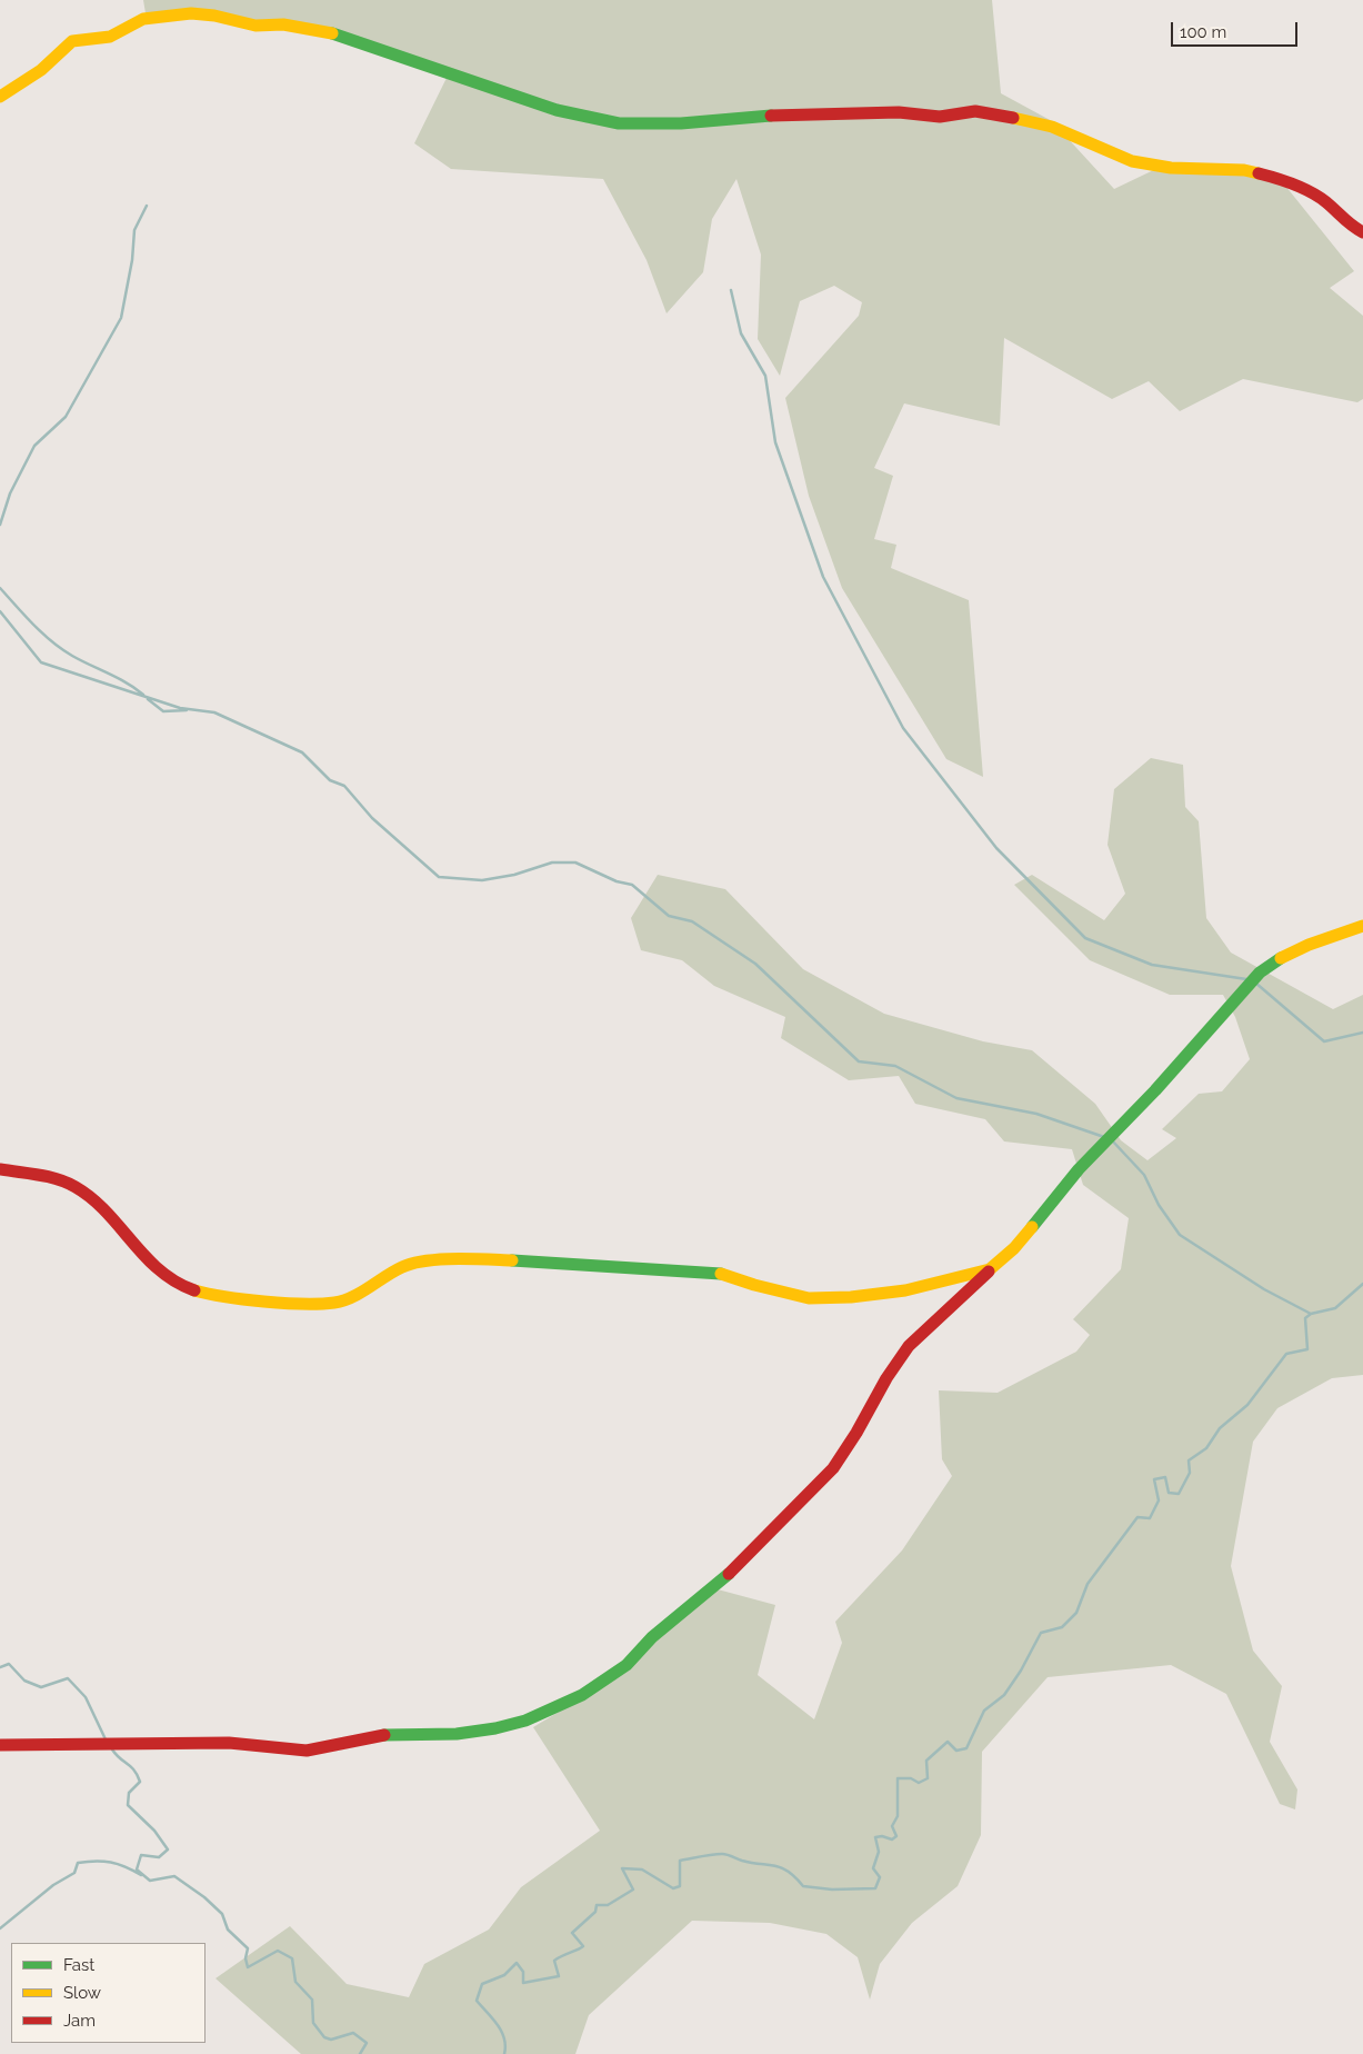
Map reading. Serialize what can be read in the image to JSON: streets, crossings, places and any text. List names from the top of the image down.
{
  "legend": ["Fast", "Slow", "Jam"],
  "scale_bar": "100 m"
}
